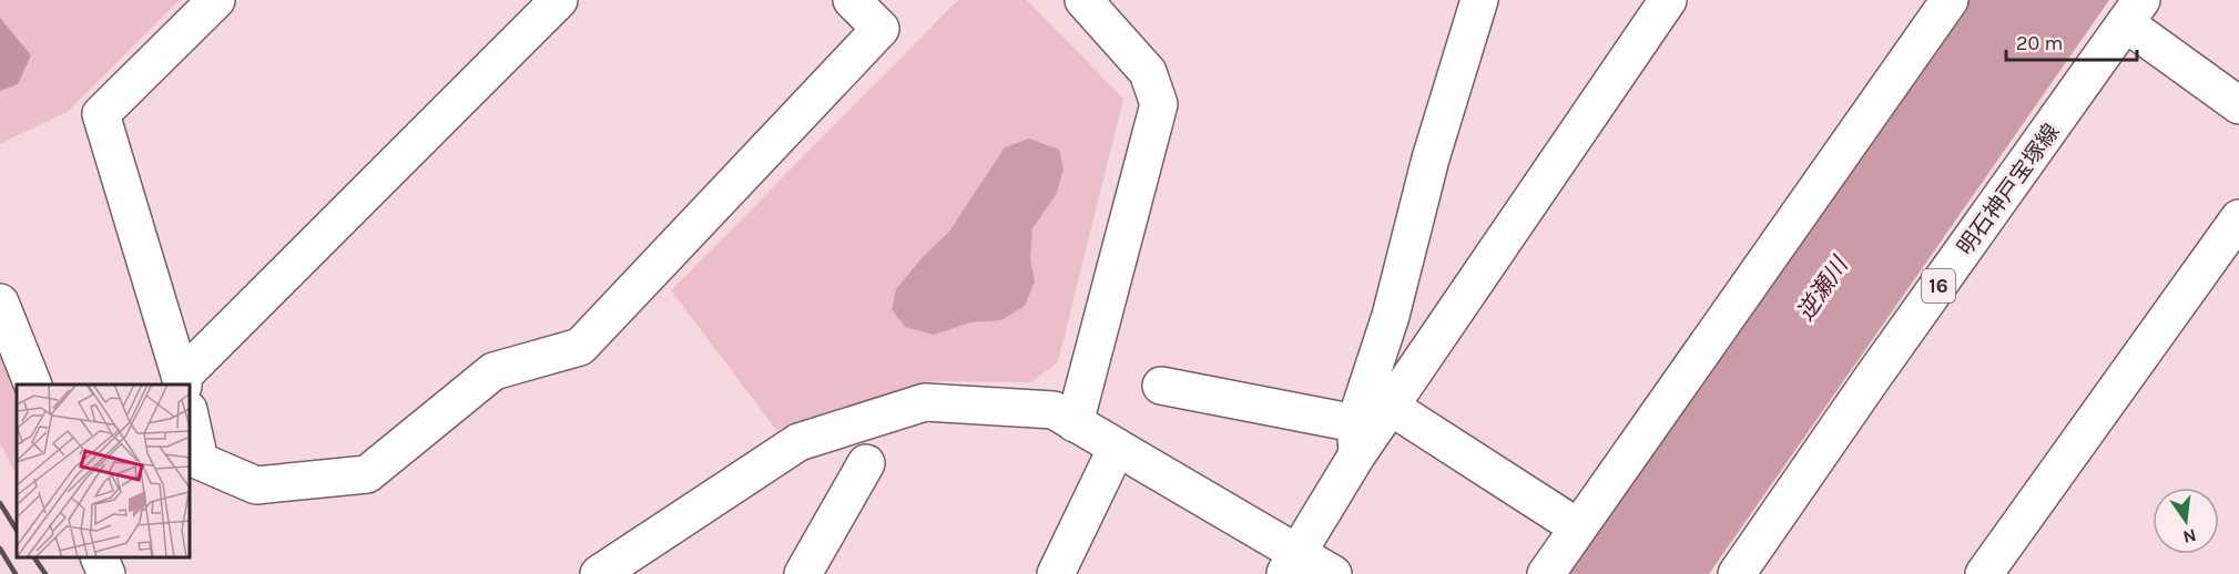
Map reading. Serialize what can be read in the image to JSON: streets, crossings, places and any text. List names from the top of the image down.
{
  "streets": {
    "street": ["明石神戸宝塚線", "16"]
  },
  "water": ["逆瀬川"],
  "scale_bar": "20 m",
  "north": "bottom"
}
